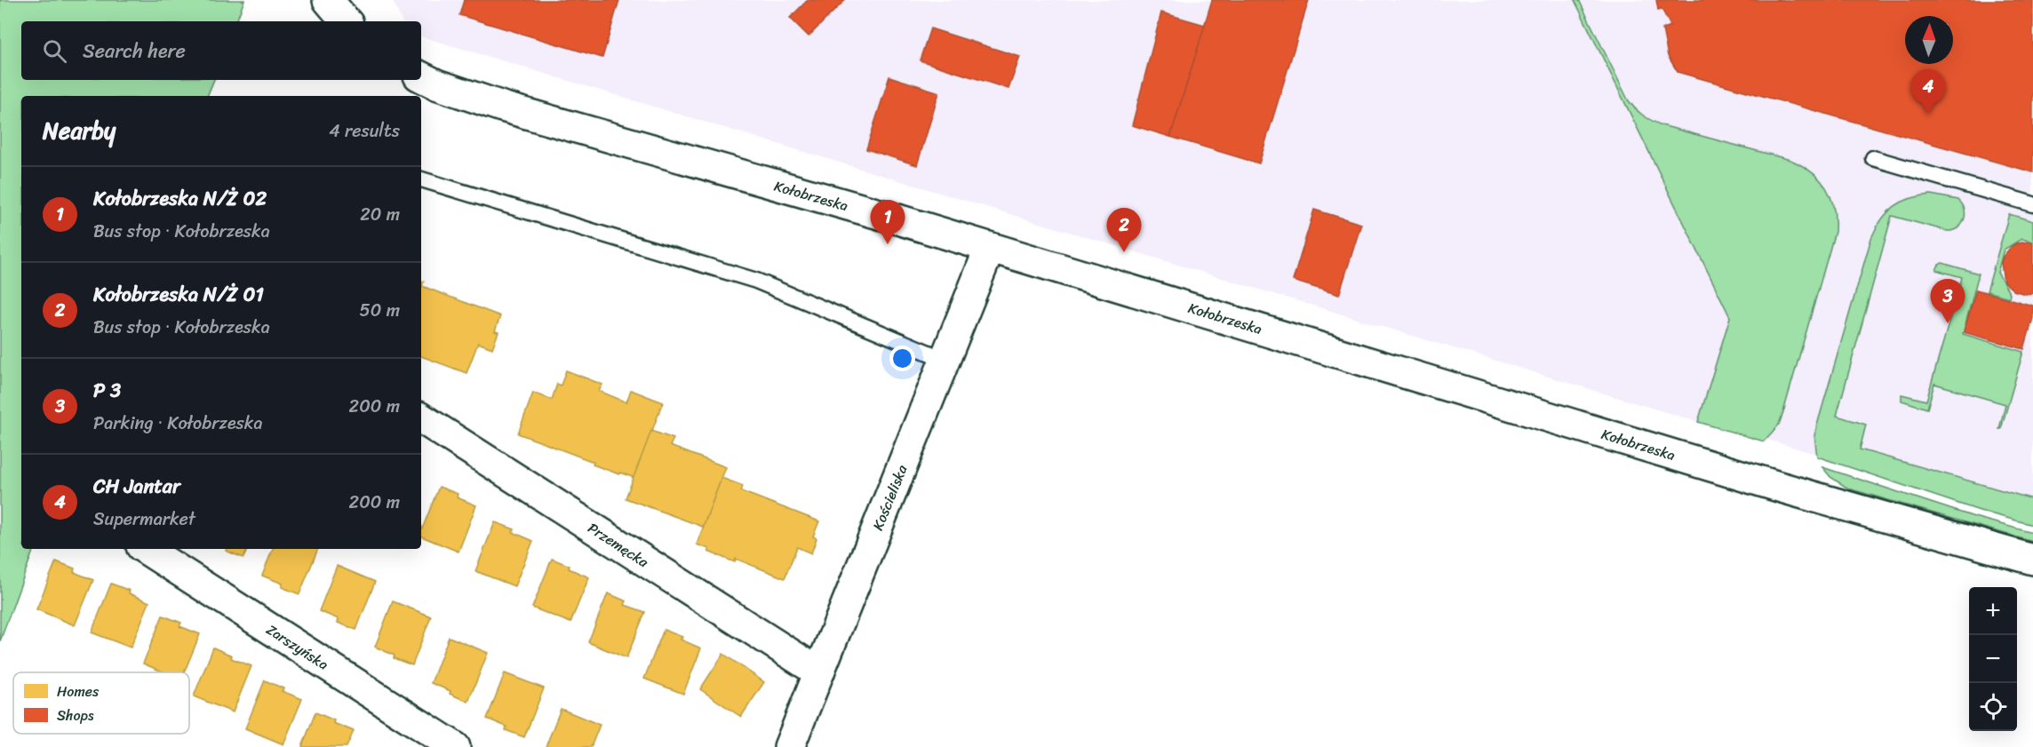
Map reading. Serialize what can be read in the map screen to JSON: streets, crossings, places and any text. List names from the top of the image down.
{
  "streets": {
    "street": [
      "Kołobrzeska",
      "Kościeliska",
      "Przemęcka",
      "Zarszyńska"
    ]
  },
  "crossings": [
    ["Kołobrzeska", "Kościeliska"],
    ["Kościeliska", "Przemęcka"]
  ],
  "legend": ["Homes", "Shops"],
  "north": "top",
  "page": {
    "search": "Search here",
    "pins": [
      "4",
      "1",
      "2",
      "3"
    ],
    "heading": ["Nearby", "4 results"],
    "list": [
      {
        "mark": "1",
        "name": "Kołobrzeska N/Ż 02",
        "note": "Bus stop · Kołobrzeska",
        "value": "20 m"
      },
      {
        "mark": "2",
        "name": "Kołobrzeska N/Ż 01",
        "note": "Bus stop · Kołobrzeska",
        "value": "50 m"
      },
      {
        "mark": "3",
        "name": "P 3",
        "note": "Parking · Kołobrzeska",
        "value": "200 m"
      },
      {
        "mark": "4",
        "name": "CH Jantar",
        "note": "Supermarket",
        "value": "200 m"
      }
    ],
    "map_buttons": ["+", "−"]
  }
}
